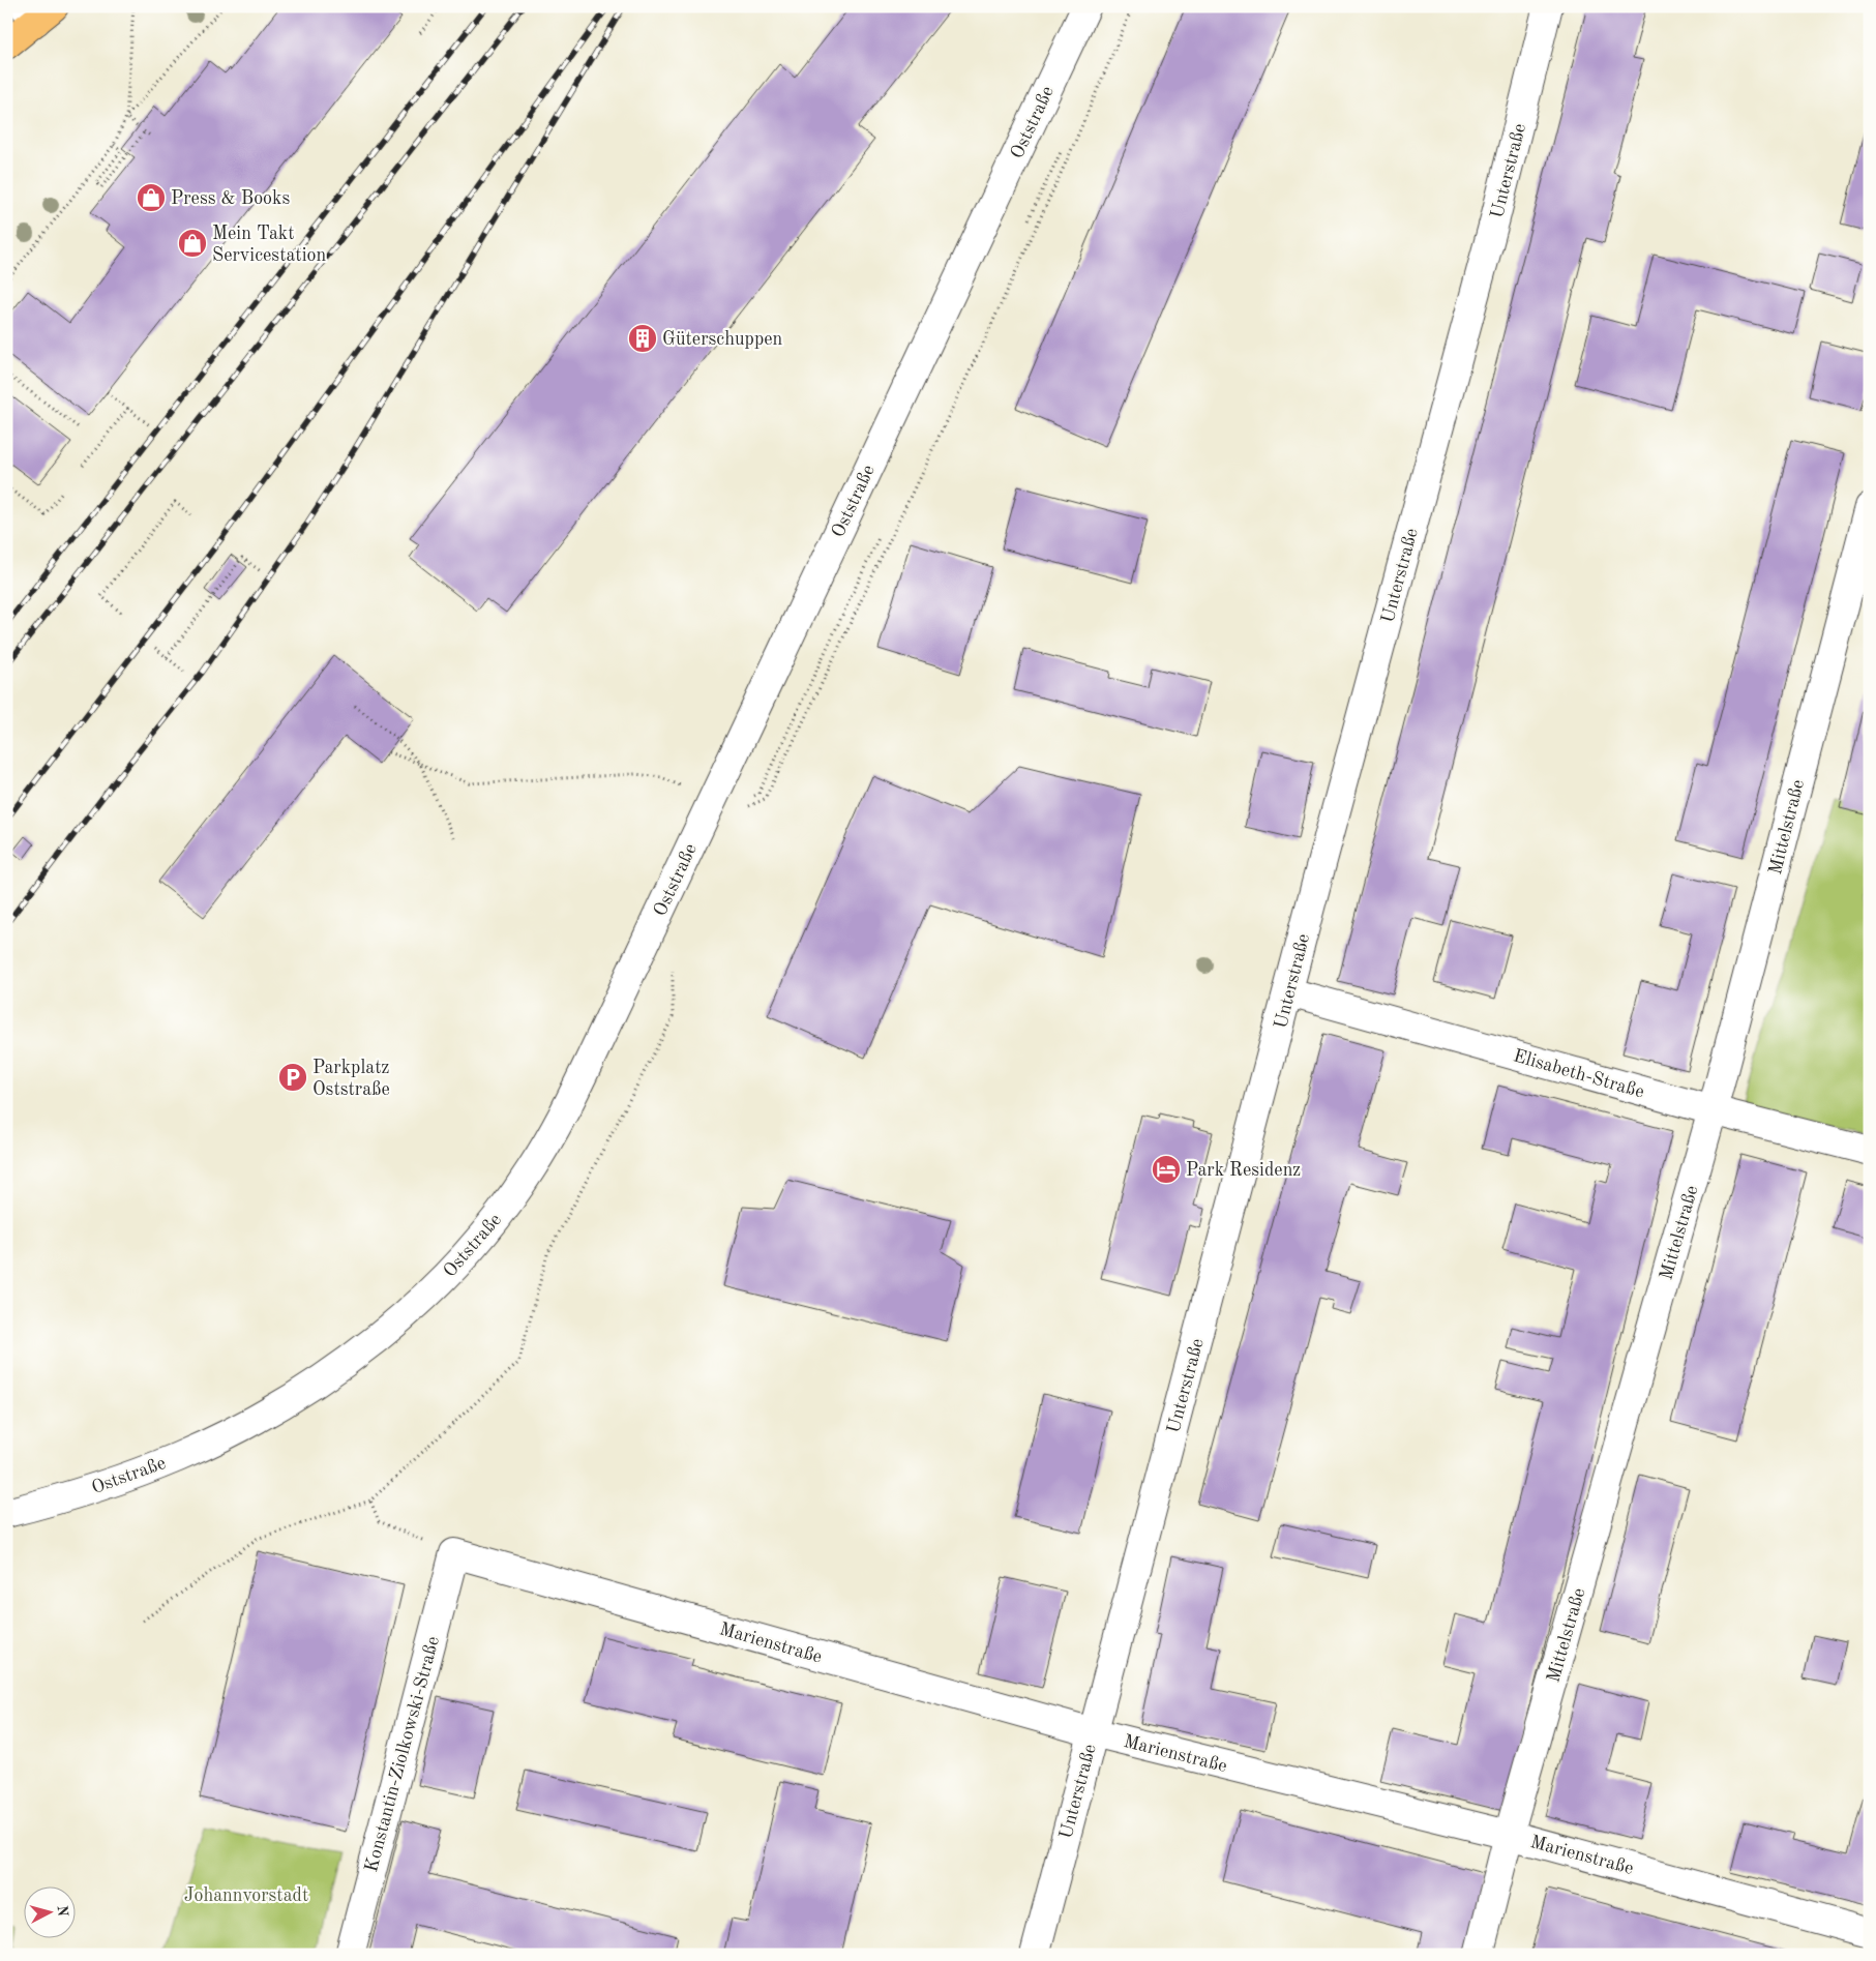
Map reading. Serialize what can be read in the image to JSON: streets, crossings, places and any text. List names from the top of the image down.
{
  "streets": {
    "street": [
      "Oststraße",
      "Unterstraße",
      "Mittelstraße",
      "Elisabeth-Straße",
      "Marienstraße",
      "Konstantin-Ziolkowski-Straße"
    ]
  },
  "crossings": [
    ["Unterstraße", "Elisabeth-Straße"],
    ["Unterstraße", "Marienstraße"],
    ["Mittelstraße", "Elisabeth-Straße"],
    ["Mittelstraße", "Marienstraße"],
    ["Marienstraße", "Konstantin-Ziolkowski-Straße"]
  ],
  "parks": ["Johannvorstadt"],
  "places": {
    "shop": ["Press & Books", "Mein Takt Servicestation"],
    "building": ["Güterschuppen"],
    "parking": ["Parkplatz Oststraße"],
    "hotel": ["Park Residenz"]
  },
  "north": "right"
}
